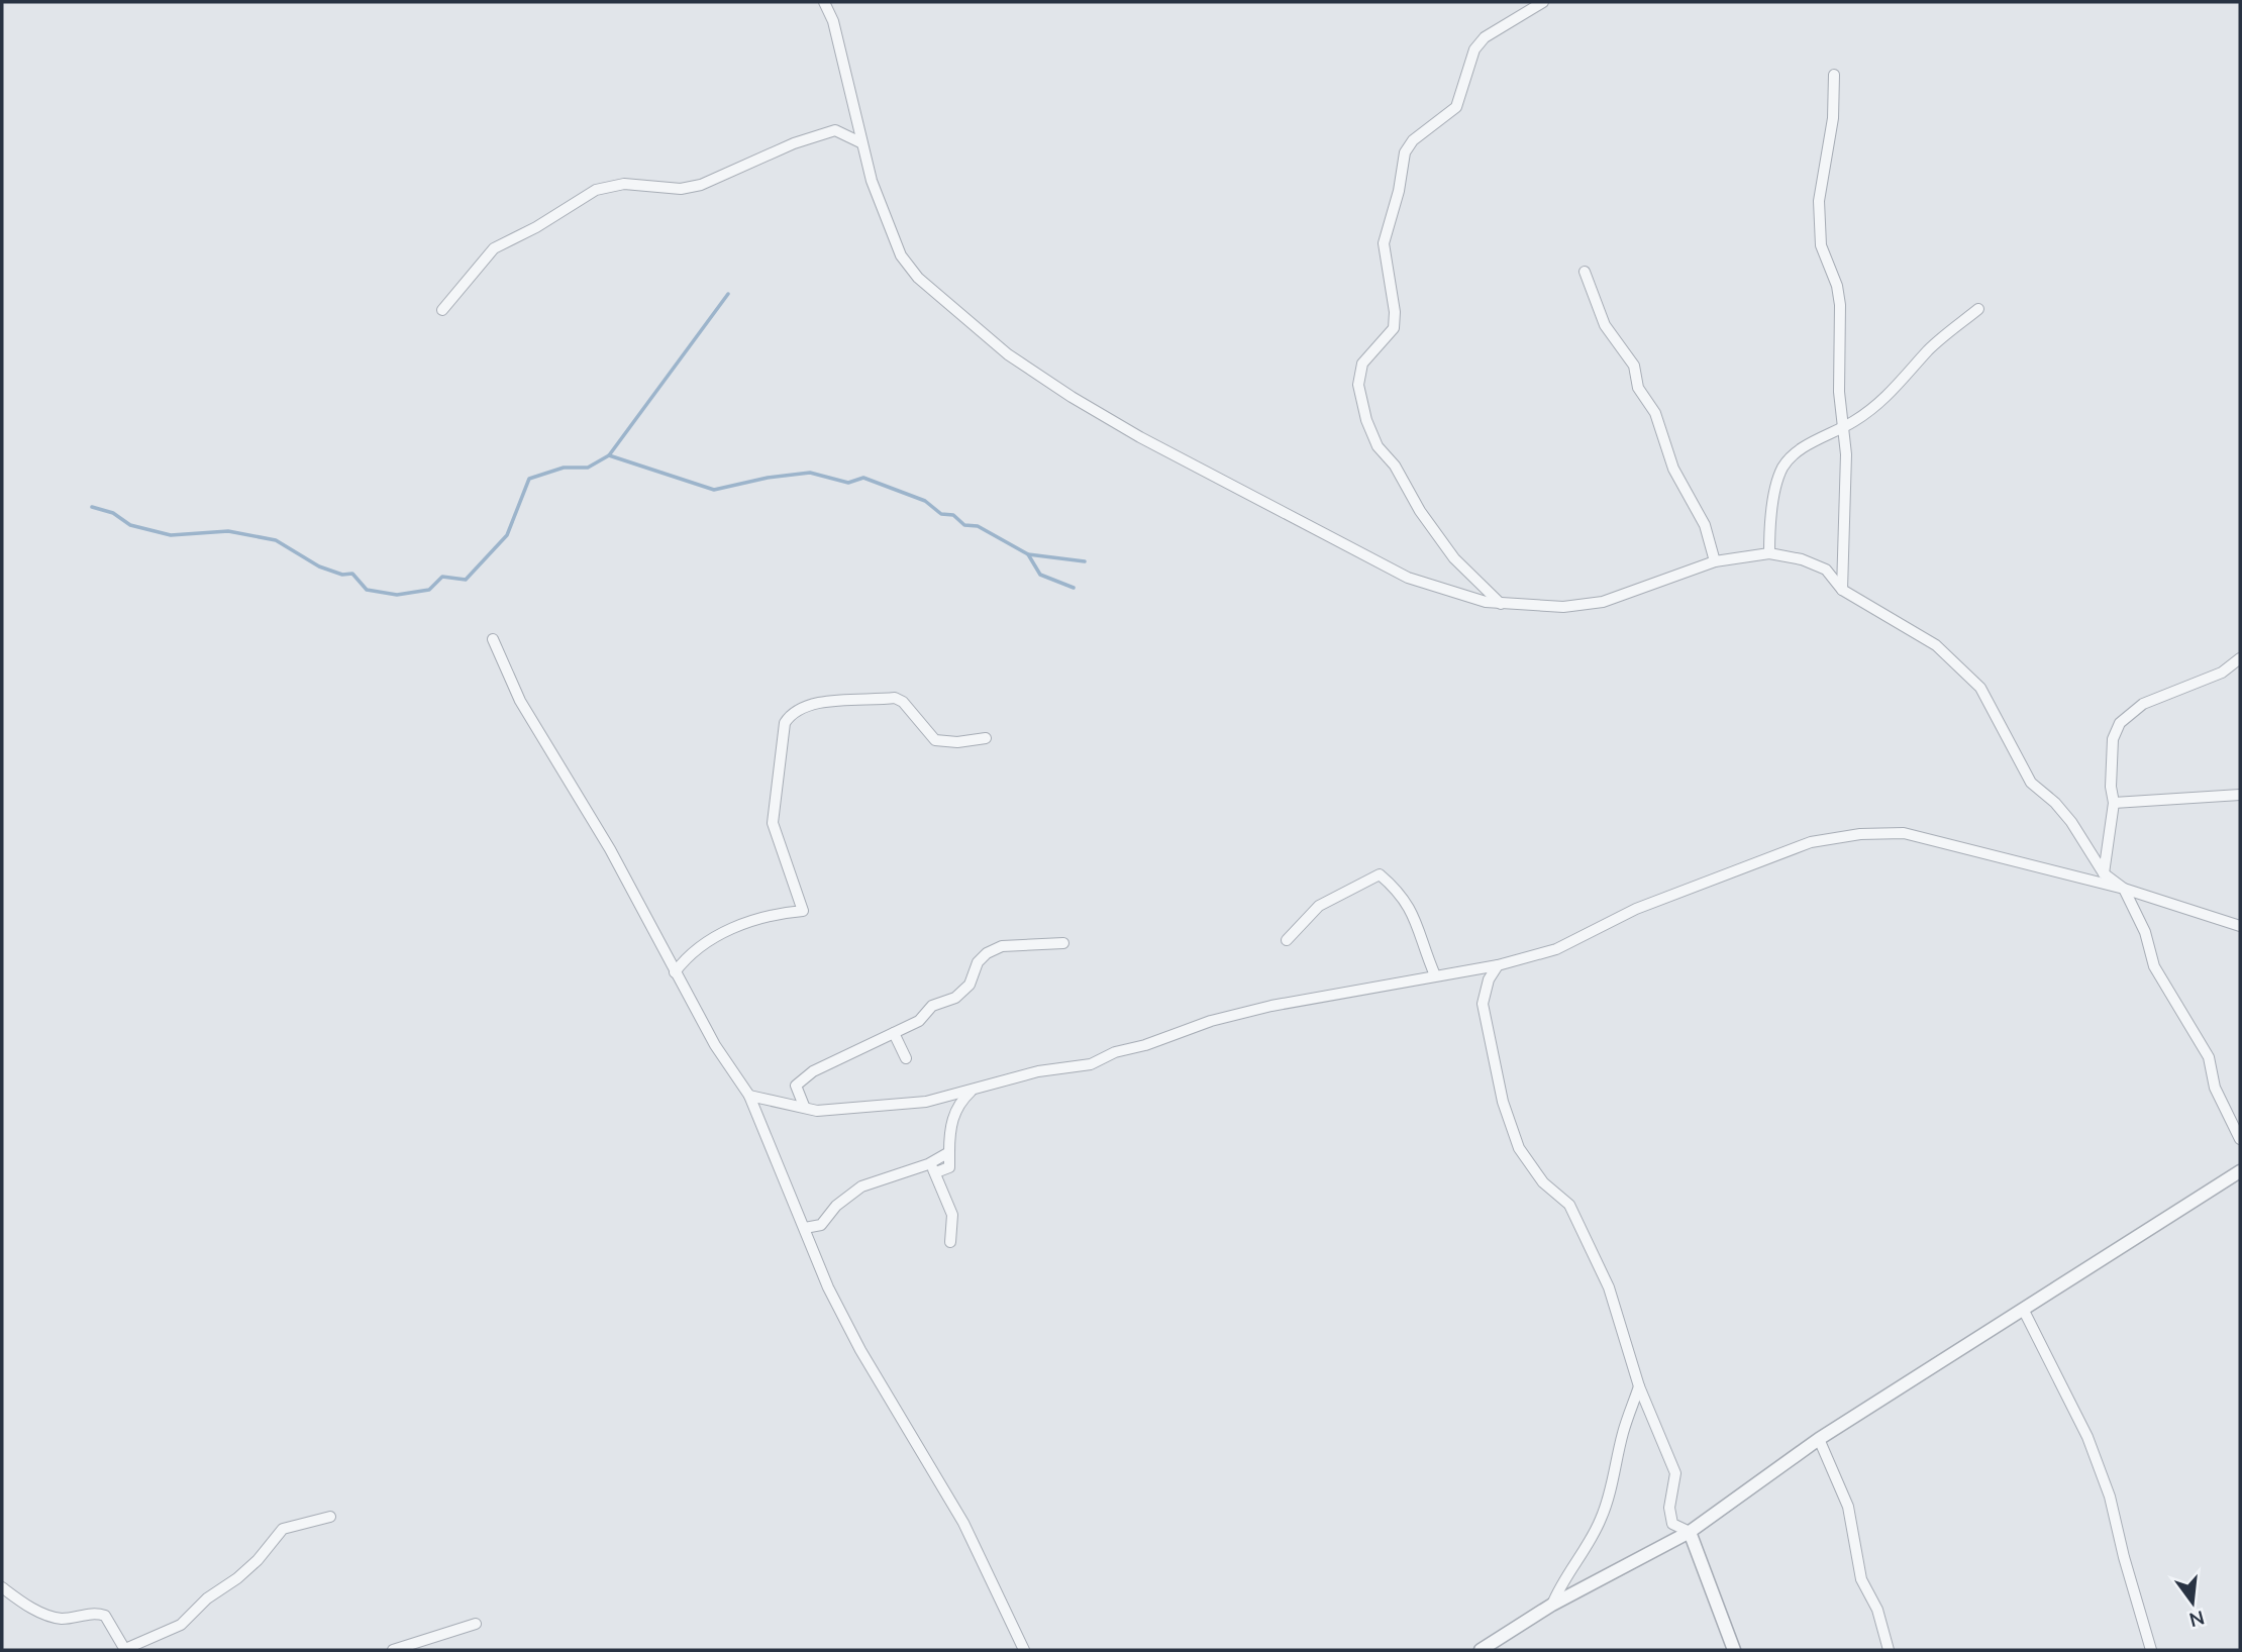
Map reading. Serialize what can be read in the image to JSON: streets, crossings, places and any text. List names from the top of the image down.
{
  "north": "bottom"
}
